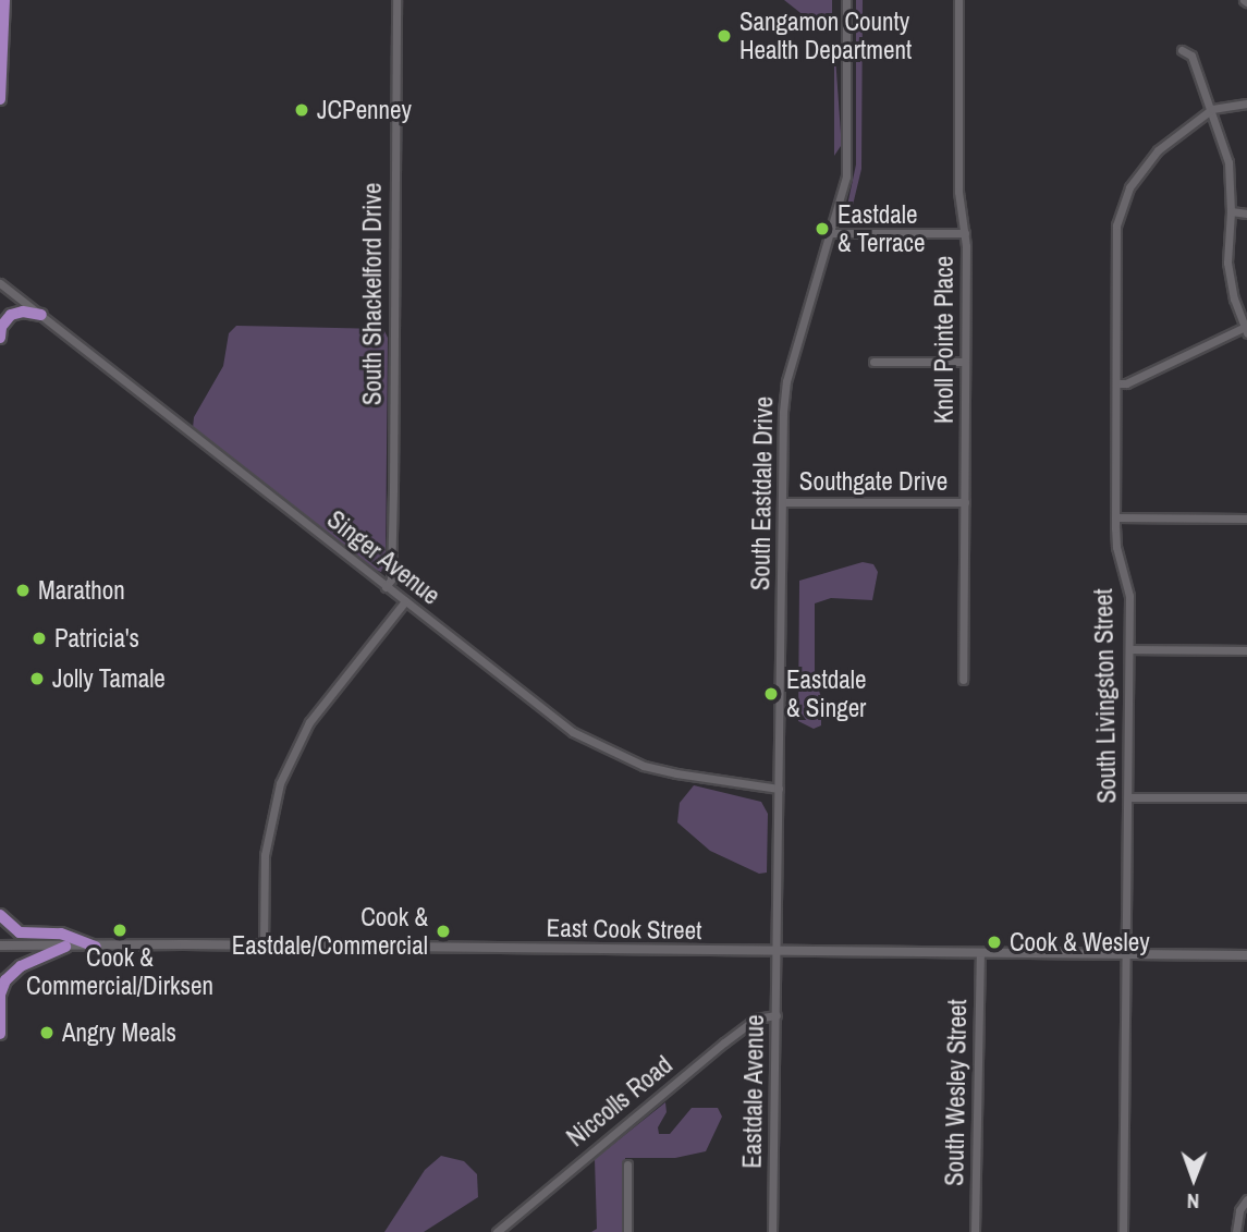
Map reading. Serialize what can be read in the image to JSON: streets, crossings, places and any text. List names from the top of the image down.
{
  "streets": {
    "street": [
      "South Shackelford Drive",
      "Knoll Pointe Place",
      "Southgate Drive",
      "South Eastdale Drive",
      "Singer Avenue",
      "South Livingston Street",
      "East Cook Street",
      "Eastdale Avenue",
      "South Wesley Street",
      "Niccolls Road"
    ]
  },
  "crossings": [
    ["South Shackelford Drive", "Singer Avenue"],
    ["Knoll Pointe Place", "Southgate Drive"],
    ["Southgate Drive", "South Eastdale Drive"],
    ["South Eastdale Drive", "Singer Avenue"],
    ["South Eastdale Drive", "East Cook Street"],
    ["South Eastdale Drive", "Eastdale Avenue"],
    ["South Livingston Street", "East Cook Street"],
    ["East Cook Street", "Eastdale Avenue"],
    ["East Cook Street", "South Wesley Street"],
    ["Eastdale Avenue", "Niccolls Road"]
  ],
  "places": [
    "Sangamon County Health Department",
    "JCPenney",
    "Eastdale & Terrace",
    "Marathon",
    "Patricia's",
    "Jolly Tamale",
    "Eastdale & Singer",
    "Cook & Commercial/Dirksen",
    "Cook & Eastdale/Commercial",
    "Cook & Wesley",
    "Angry Meals"
  ],
  "north": "bottom"
}
